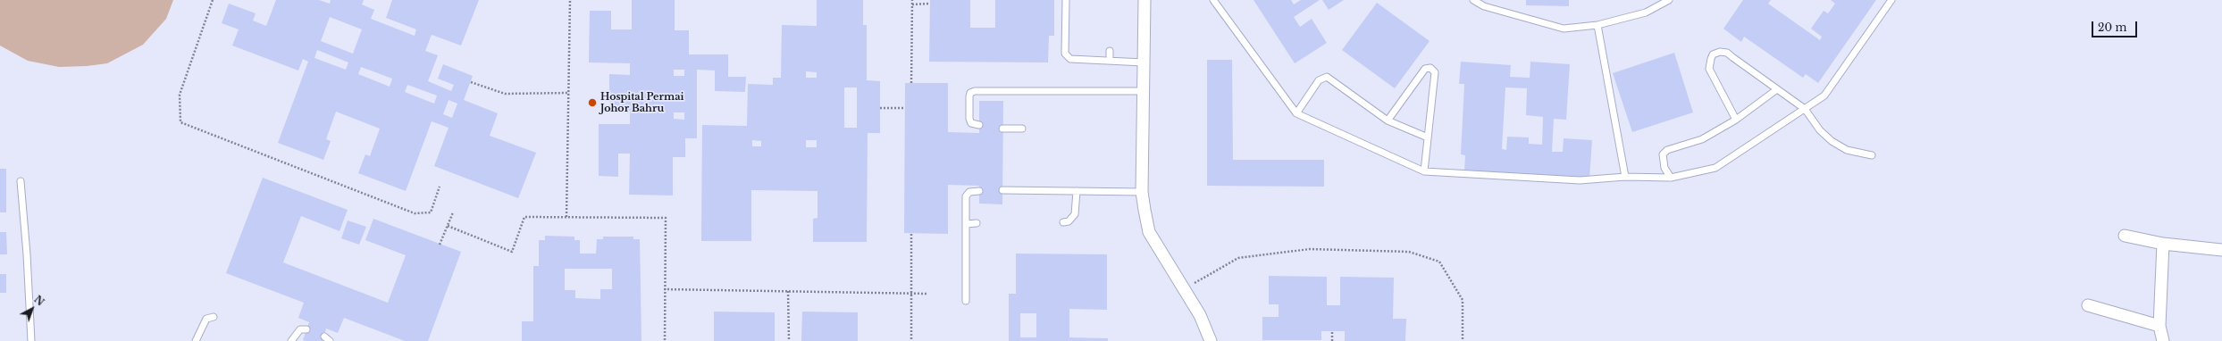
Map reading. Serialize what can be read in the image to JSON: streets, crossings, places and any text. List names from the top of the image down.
{
  "places": ["Hospital Permai Johor Bahru"],
  "scale_bar": "20 m",
  "north": "top right"
}
